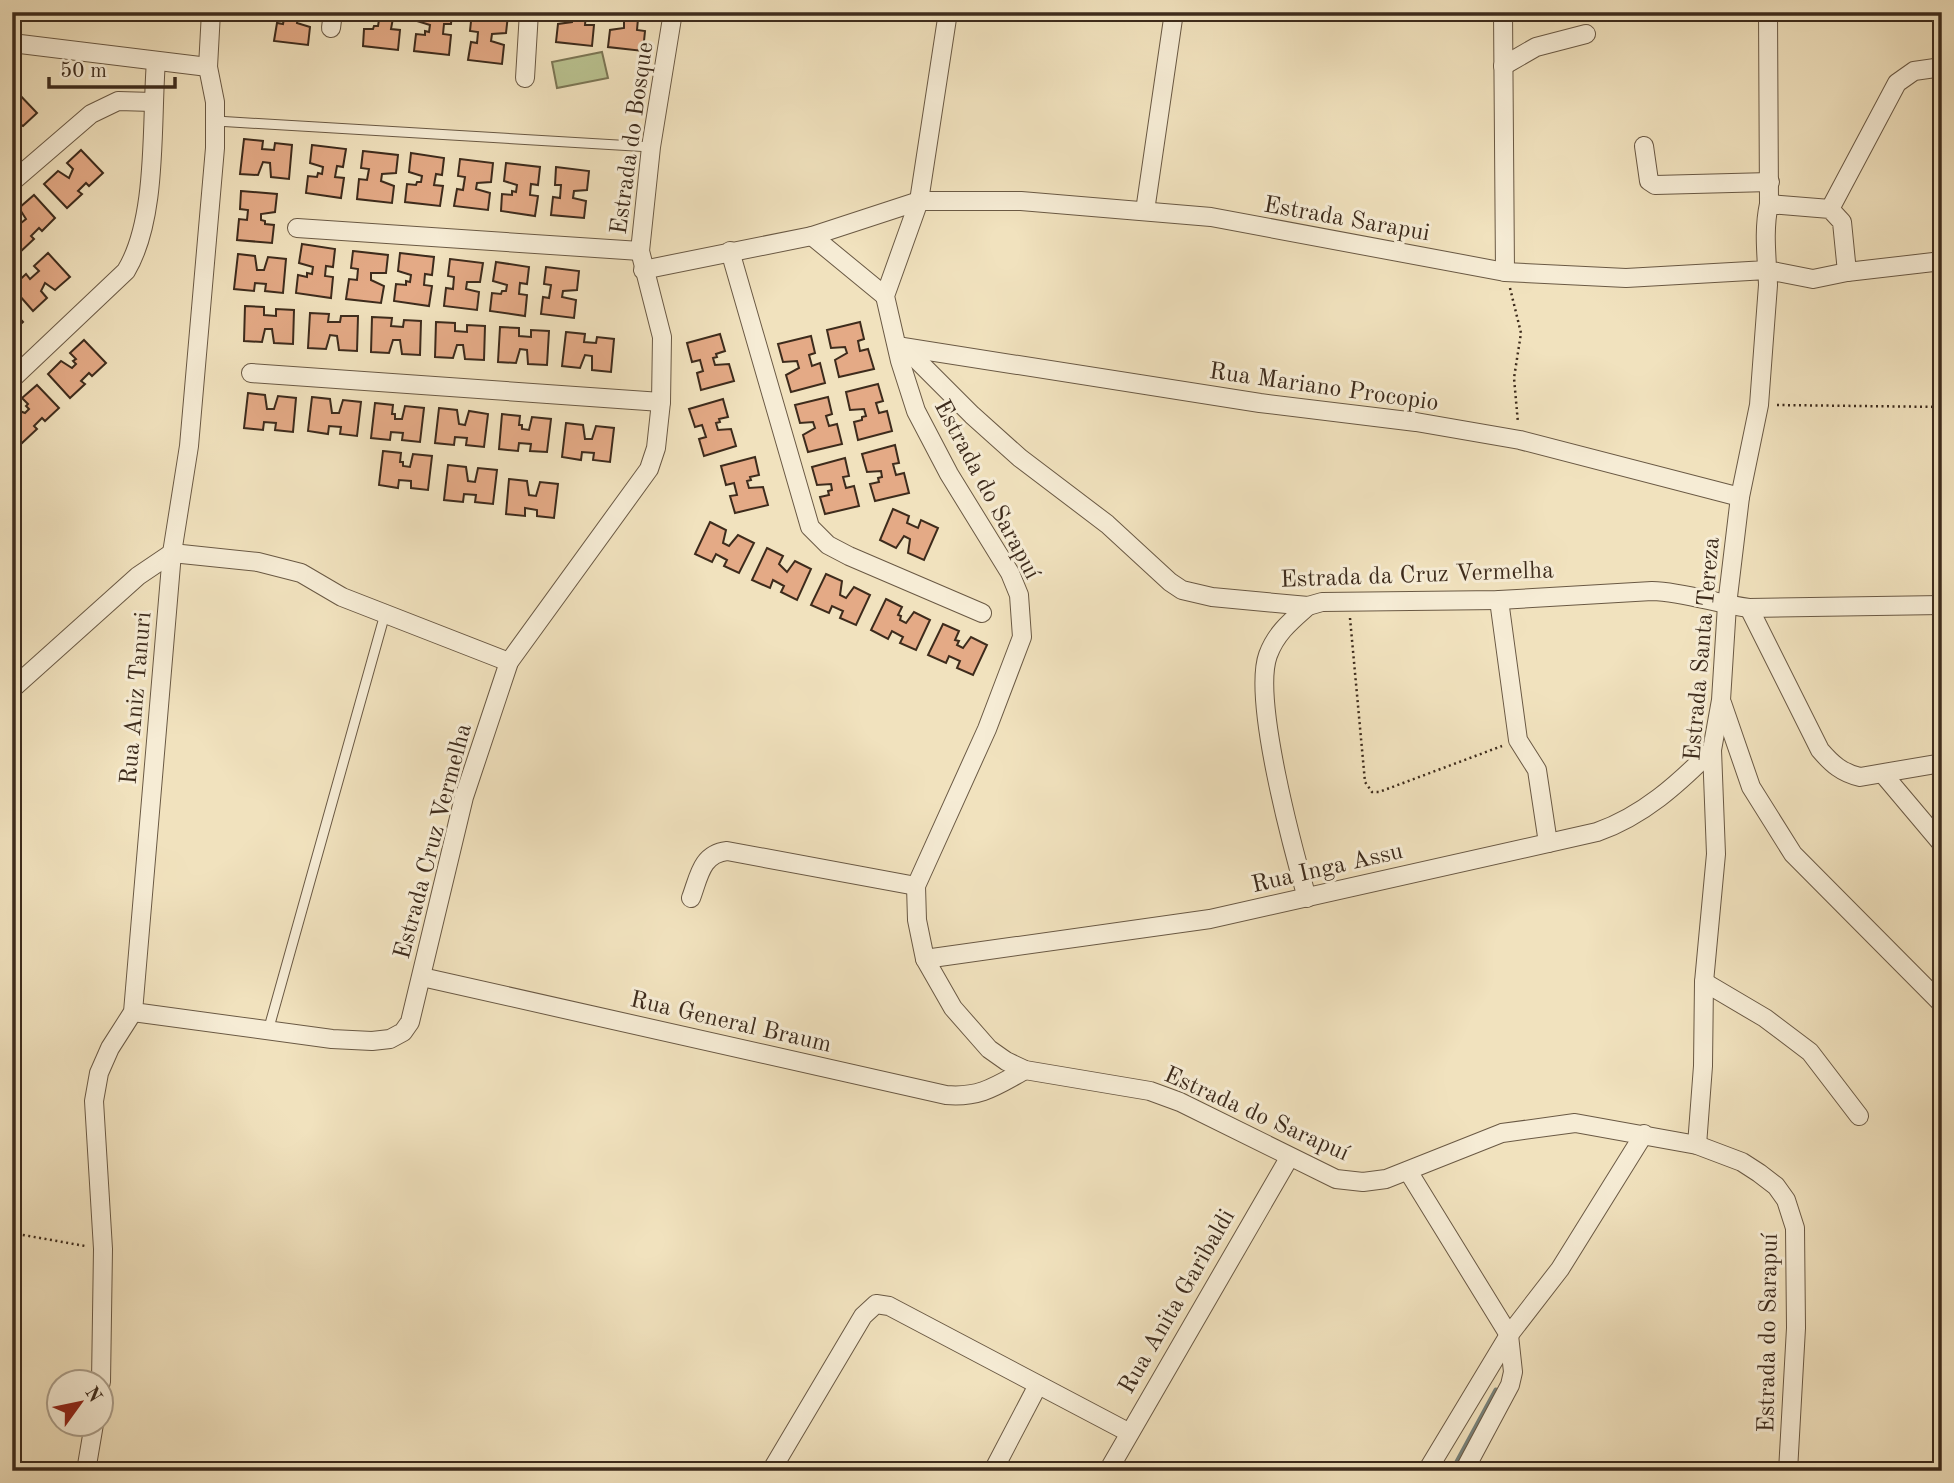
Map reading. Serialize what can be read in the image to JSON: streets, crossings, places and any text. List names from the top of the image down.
{
  "streets": {
    "street": [
      "Estrada do Bosque",
      "Estrada Sarapui",
      "Rua Mariano Procopio",
      "Estrada do Sarapuí",
      "Estrada da Cruz Vermelha",
      "Estrada Santa Tereza",
      "Rua Aniz Tanuri",
      "Estrada Cruz Vermelha",
      "Rua Inga Assu",
      "Rua General Braum",
      "Rua Anita Garibaldi"
    ]
  },
  "crossings": [
    ["Estrada do Bosque", "Estrada Cruz Vermelha"],
    ["Estrada Sarapui", "Estrada Santa Tereza"],
    ["Rua Mariano Procopio", "Estrada do Sarapuí"],
    ["Rua Mariano Procopio", "Estrada da Cruz Vermelha"],
    ["Rua Mariano Procopio", "Estrada Santa Tereza"],
    ["Estrada do Sarapuí", "Estrada da Cruz Vermelha"],
    ["Estrada do Sarapuí", "Estrada Santa Tereza"],
    ["Estrada do Sarapuí", "Rua Inga Assu"],
    ["Estrada do Sarapuí", "Rua General Braum"],
    ["Estrada do Sarapuí", "Rua Anita Garibaldi"],
    ["Estrada da Cruz Vermelha", "Estrada Santa Tereza"],
    ["Estrada Santa Tereza", "Rua Inga Assu"],
    ["Rua Aniz Tanuri", "Estrada Cruz Vermelha"],
    ["Estrada Cruz Vermelha", "Rua General Braum"]
  ],
  "scale_bar": "50 m",
  "north": "top right"
}
